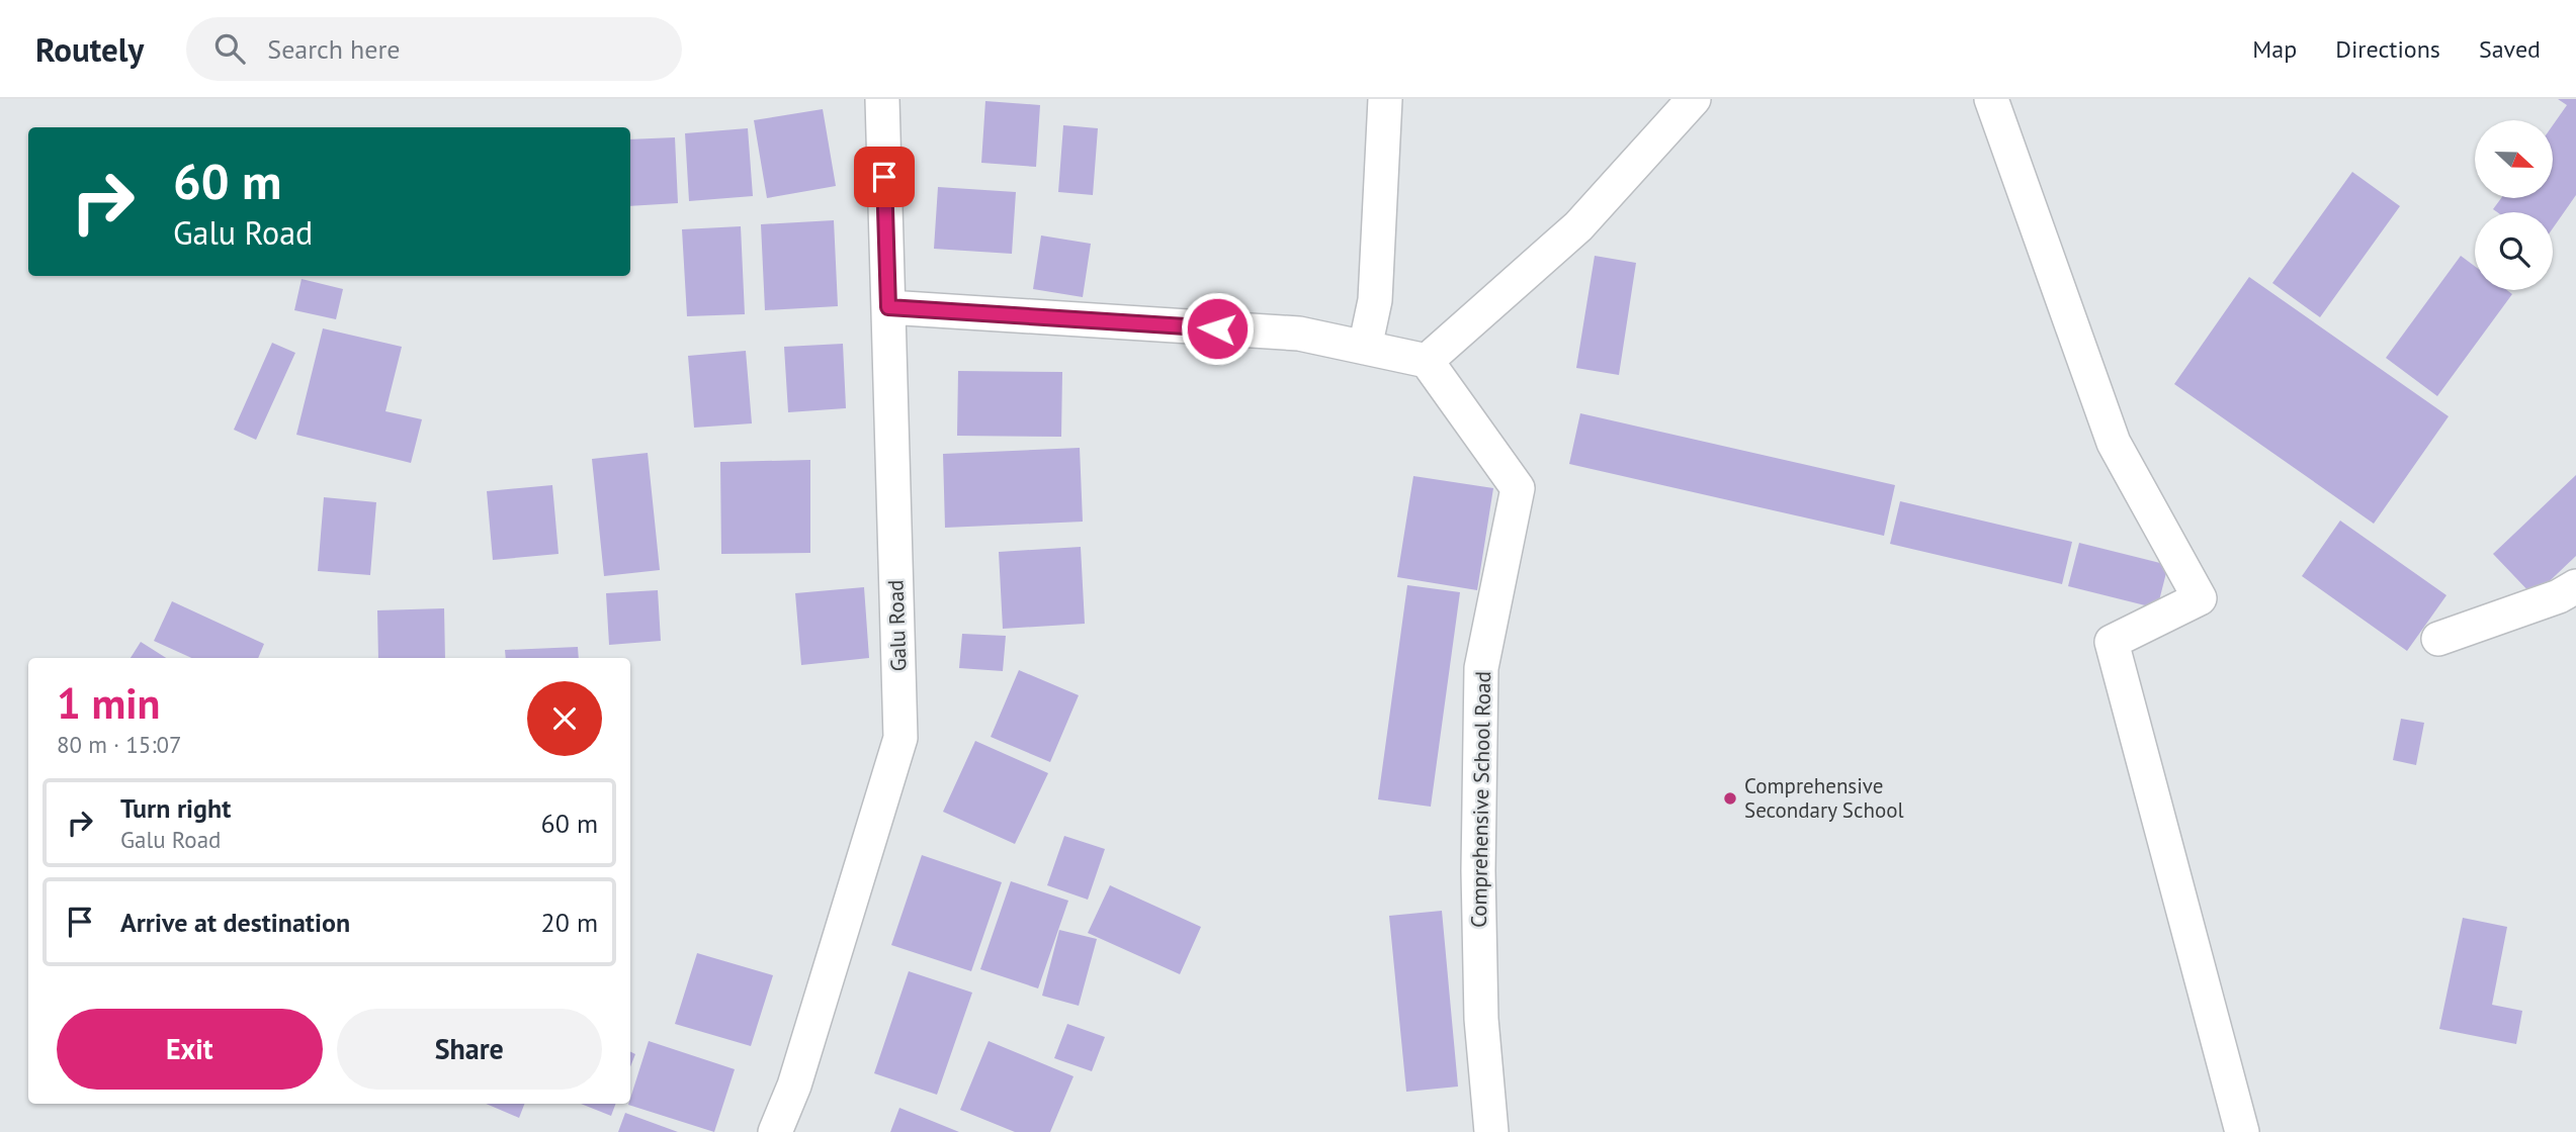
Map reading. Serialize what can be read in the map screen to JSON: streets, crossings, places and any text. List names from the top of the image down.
{
  "streets": {
    "street": ["Galu Road", "Comprehensive School Road"]
  },
  "places": ["Comprehensive Secondary School"],
  "north": "right",
  "page": {
    "header": "Routely",
    "search": "Search here",
    "nav": ["Map", "Directions", "Saved"],
    "turn": ["60 m", "Galu Road"],
    "heading": ["1 min", "80 m · 15:07"],
    "list": [
      {
        "name": "Turn right",
        "note": "Galu Road",
        "value": "60 m"
      },
      {
        "name": "Arrive at destination",
        "value": "20 m"
      }
    ],
    "buttons": ["Exit", "Share"]
  }
}
